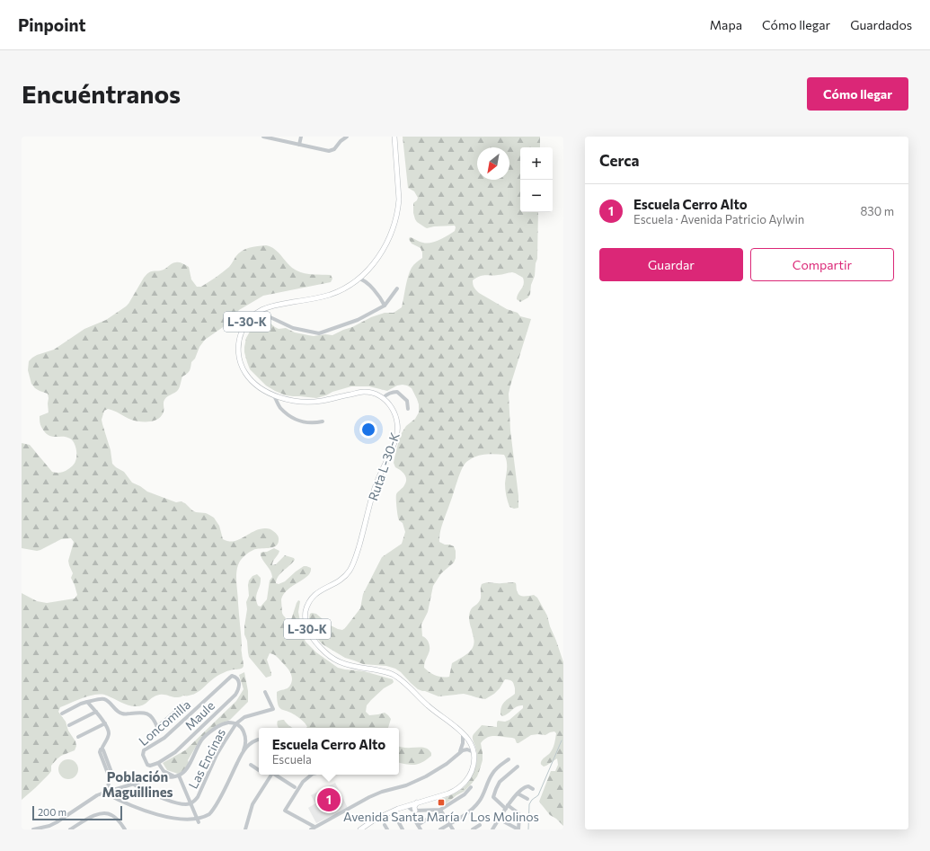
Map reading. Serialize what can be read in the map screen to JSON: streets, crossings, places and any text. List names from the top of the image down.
{
  "streets": {
    "main road": ["L-30-K", "Ruta L-30-K"],
    "street": ["Maule", "Loncomilla", "Las Encinas"]
  },
  "crossings": [
    ["L-30-K", "Ruta L-30-K"],
    ["Maule", "Loncomilla"]
  ],
  "districts": ["Población Maguillines"],
  "places": {
    "transit": ["Avenida Santa María / Los Molinos"]
  },
  "scale_bar": "200 m",
  "north": "bottom left",
  "page": {
    "header": "Pinpoint",
    "nav": ["Mapa", "Cómo llegar", "Guardados"],
    "buttons": [
      "Cómo llegar",
      ["Guardar", "Compartir"]
    ],
    "title": "Encuéntranos",
    "heading": "Cerca",
    "map_buttons": ["+", "−"],
    "list": [
      {
        "mark": "1",
        "name": "Escuela Cerro Alto",
        "note": "Escuela · Avenida Patricio Aylwin",
        "value": "830 m"
      }
    ],
    "popup": ["Escuela Cerro Alto", "Escuela"],
    "pins": "1",
    "scale": "200 m"
  }
}
